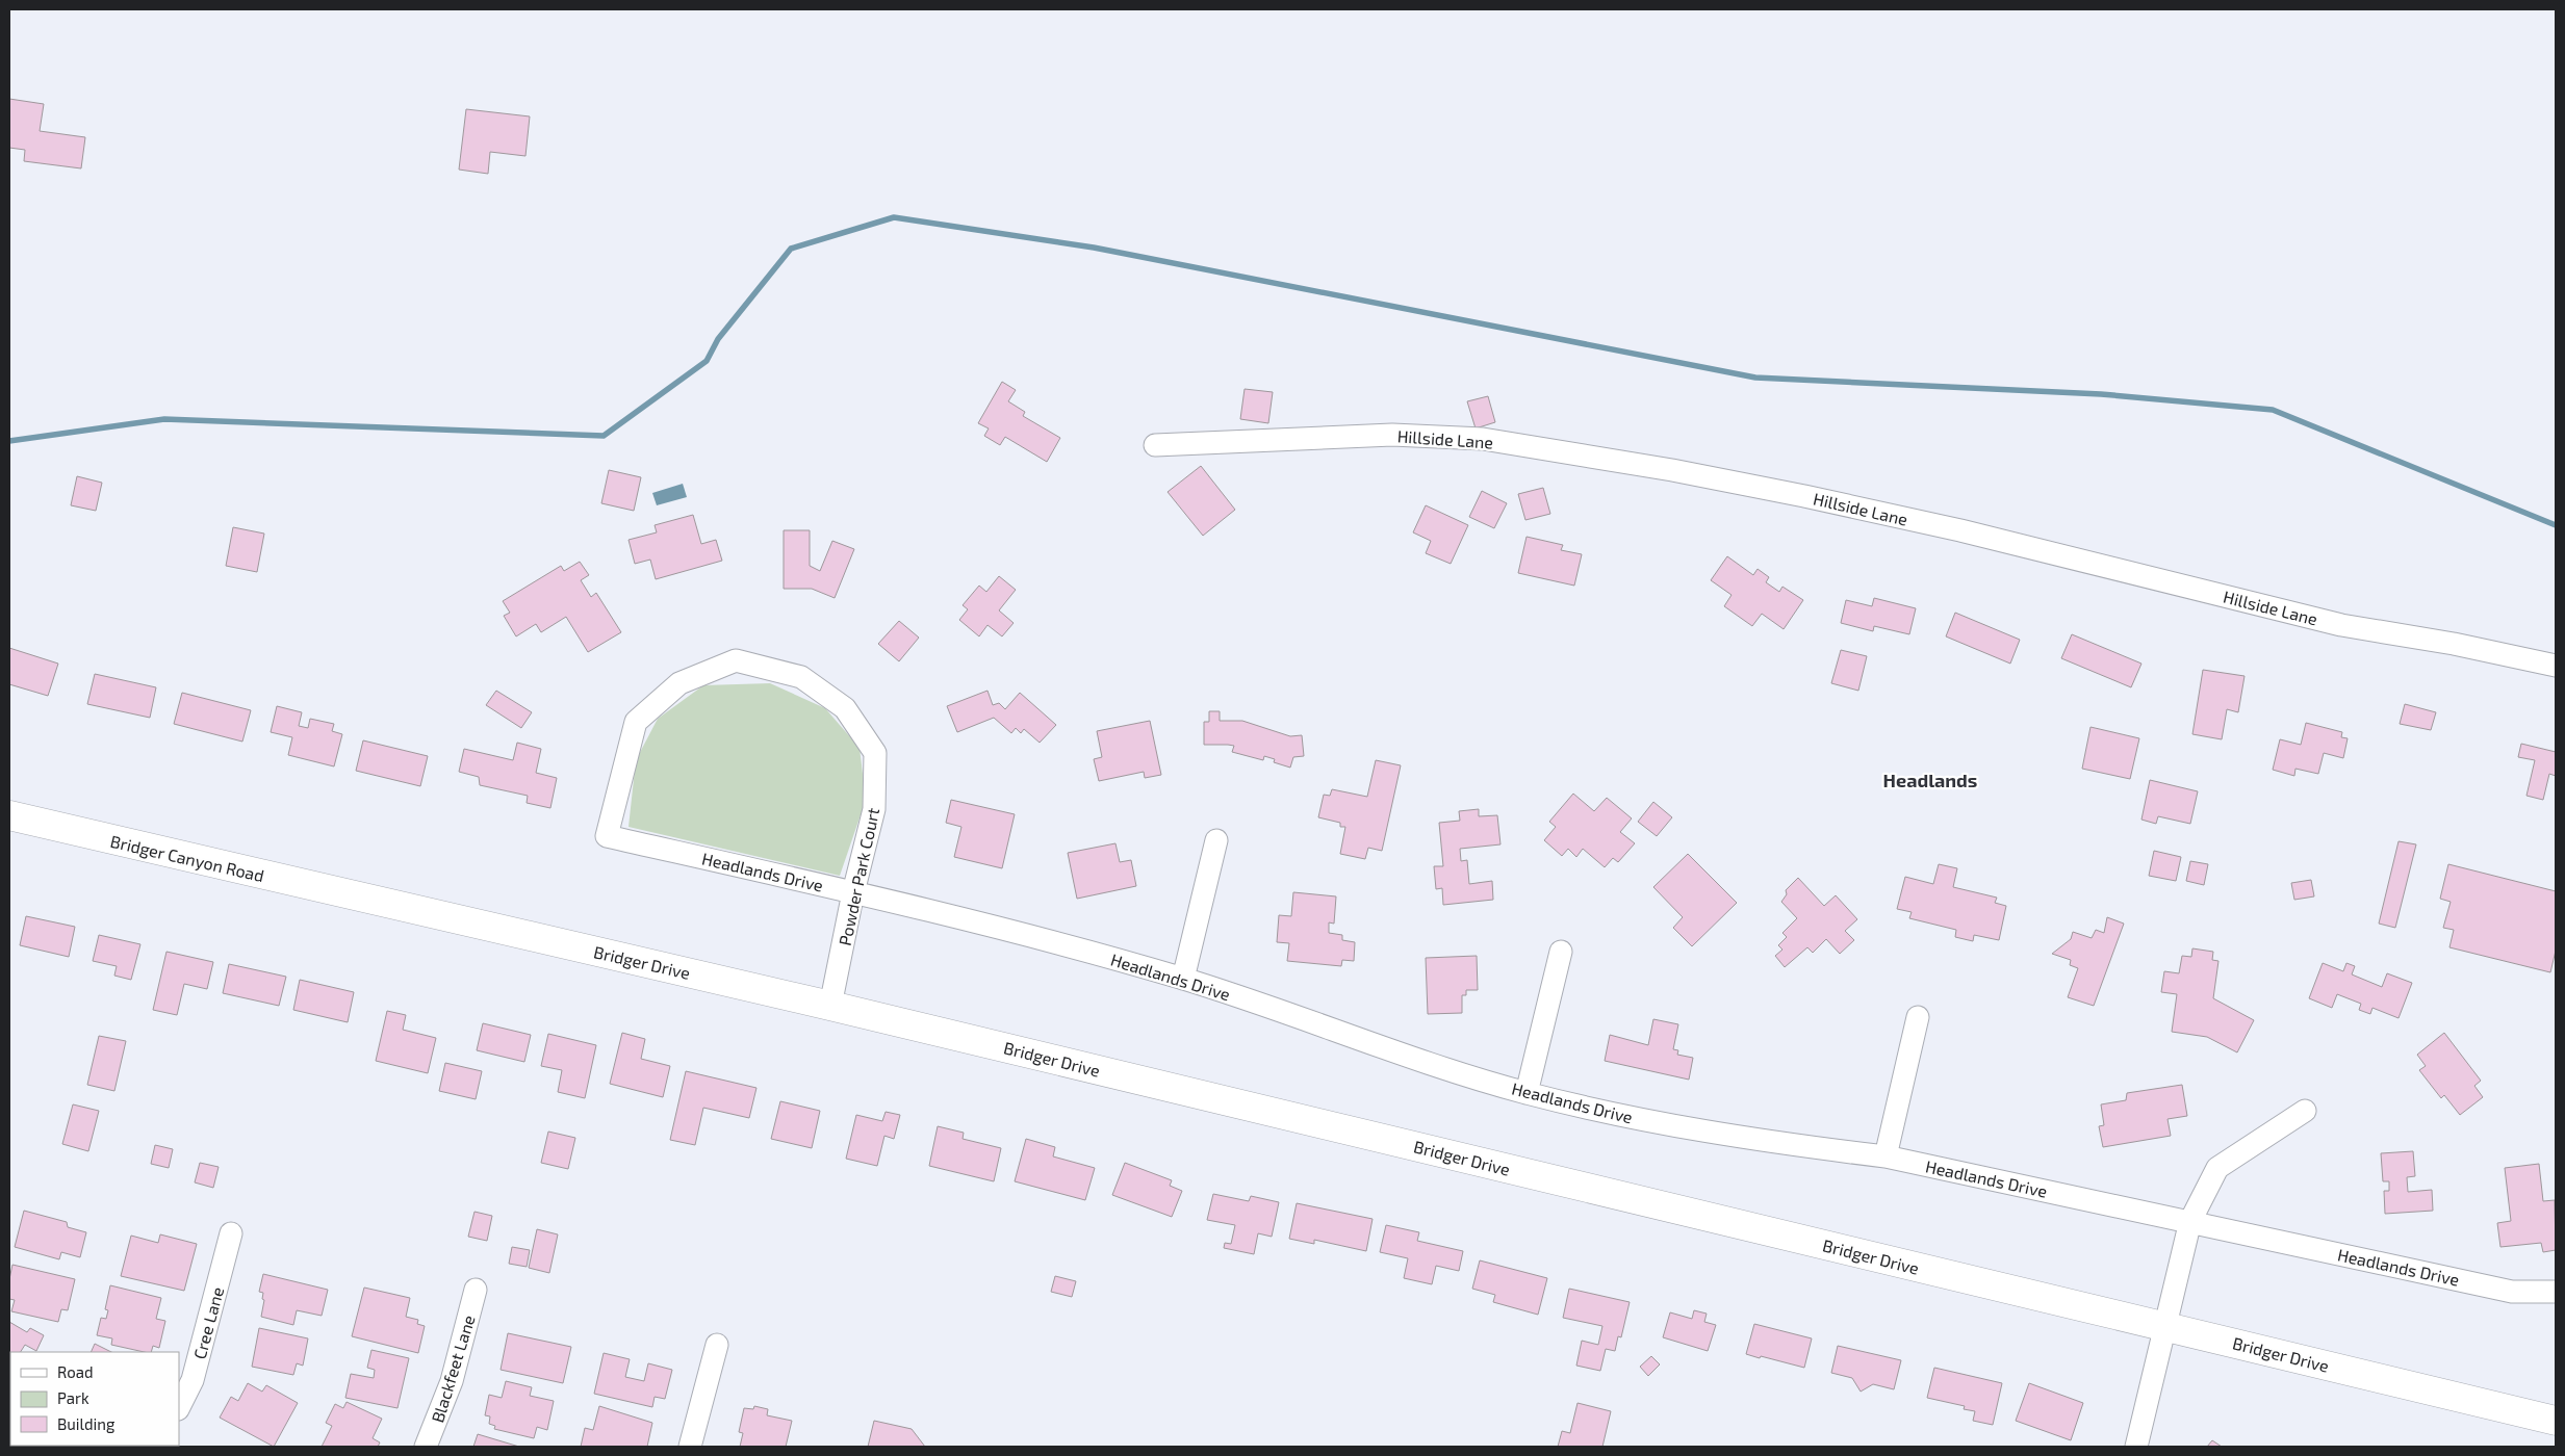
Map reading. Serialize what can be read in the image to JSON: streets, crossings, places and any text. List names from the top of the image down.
{
  "streets": {
    "main road": ["Bridger Canyon Road", "Bridger Drive"],
    "street": [
      "Hillside Lane",
      "Headlands Drive",
      "Powder Park Court",
      "Cree Lane",
      "Blackfeet Lane"
    ]
  },
  "crossings": [
    ["Bridger Canyon Road", "Bridger Drive"],
    ["Headlands Drive", "Powder Park Court"],
    ["Powder Park Court", "Bridger Drive"]
  ],
  "districts": ["Headlands"],
  "legend": ["Road", "Park", "Building"]
}
